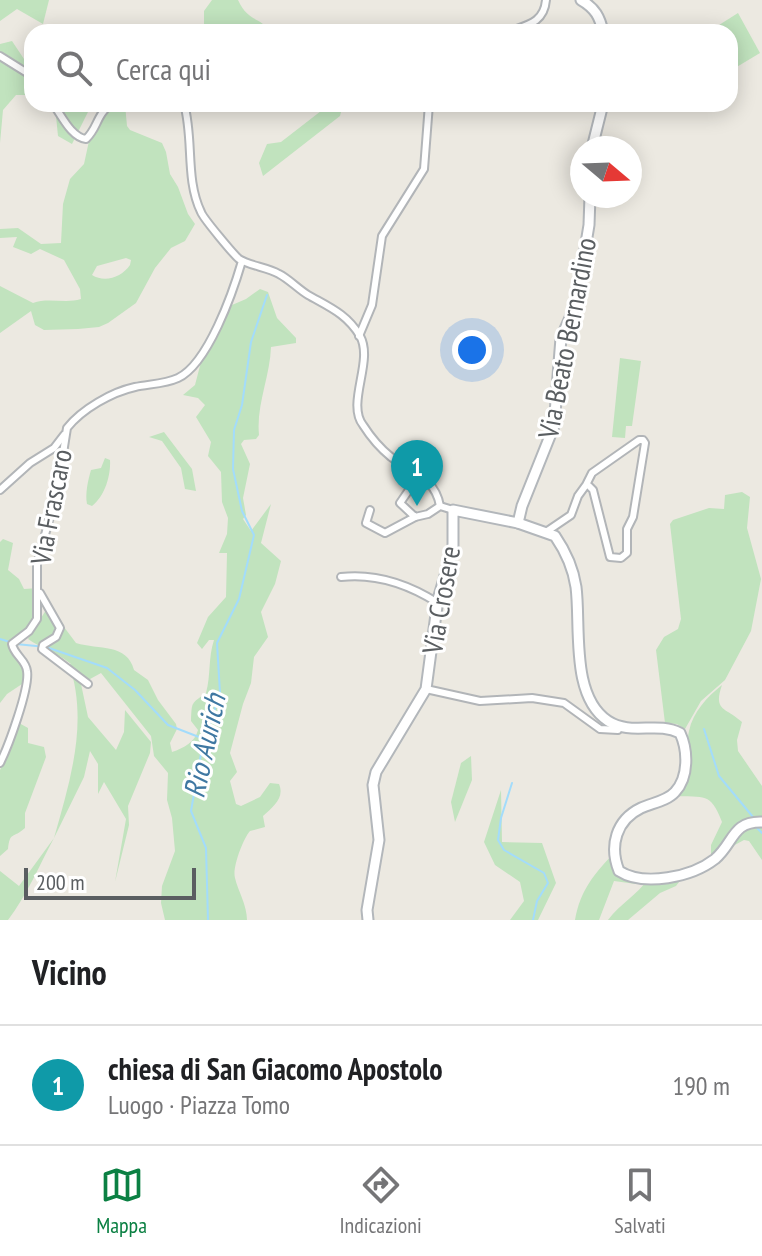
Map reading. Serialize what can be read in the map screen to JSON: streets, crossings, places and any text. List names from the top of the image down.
{
  "streets": {
    "street": ["Via Beato Bernardino", "Via Frascaro", "Via Crosere"]
  },
  "water": ["Rio Aurich"],
  "scale_bar": "200 m",
  "north": "right",
  "page": {
    "search": "Cerca qui",
    "pins": "1",
    "scale": "200 m",
    "heading": "Vicino",
    "list": [
      {
        "mark": "1",
        "name": "chiesa di San Giacomo Apostolo",
        "note": "Luogo · Piazza Tomo",
        "value": "190 m"
      }
    ],
    "nav": ["Mappa", "Indicazioni", "Salvati"]
  }
}
